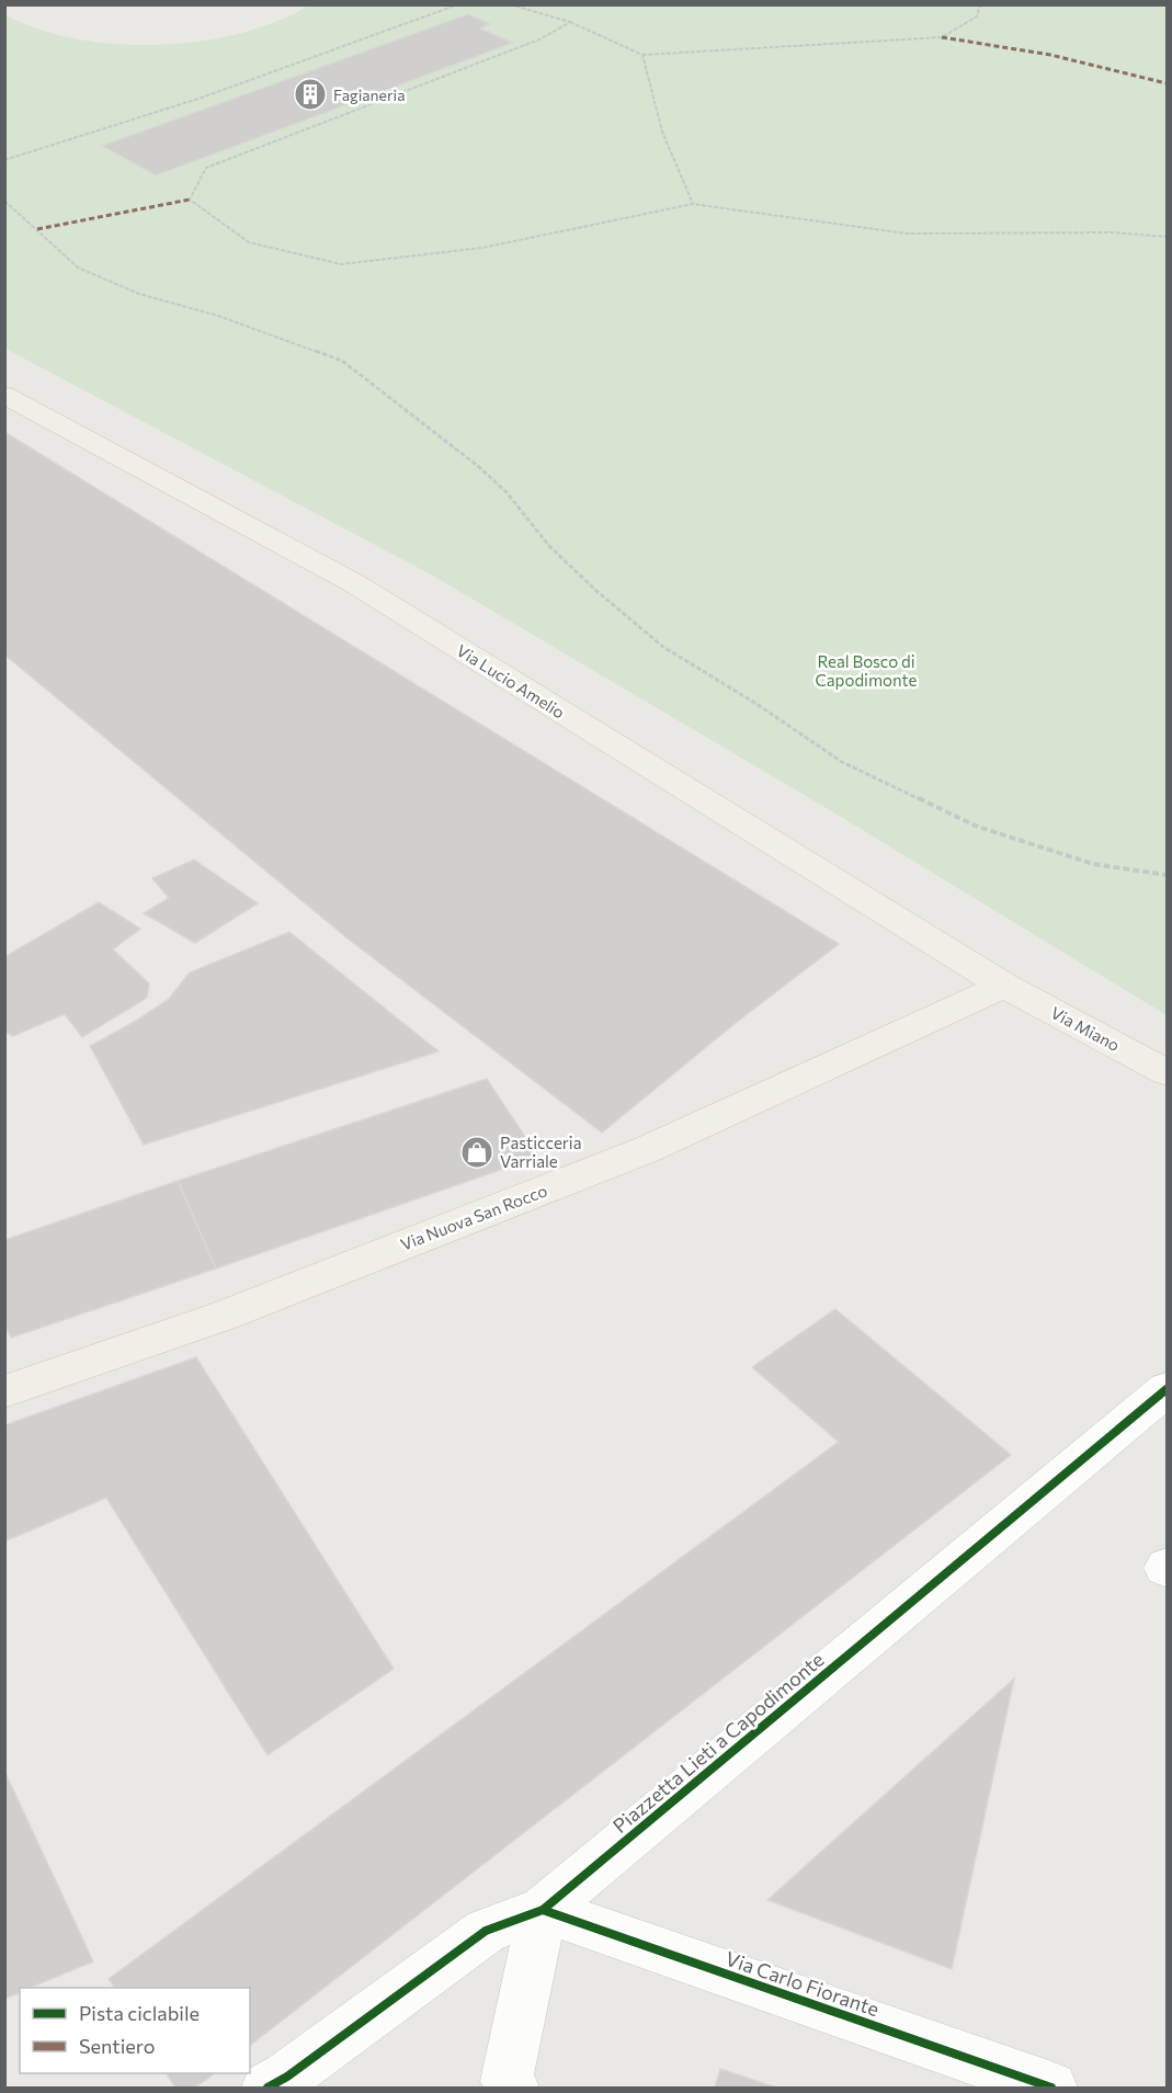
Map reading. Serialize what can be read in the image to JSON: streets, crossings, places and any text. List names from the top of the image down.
{
  "streets": {
    "main road": ["Via Lucio Amelio", "Via Miano", "Via Nuova San Rocco"],
    "street": ["Piazzetta Lieti a Capodimonte", "Via Carlo Fiorante"]
  },
  "crossings": [
    ["Via Lucio Amelio", "Via Miano"],
    ["Via Lucio Amelio", "Via Nuova San Rocco"],
    ["Via Miano", "Via Nuova San Rocco"],
    ["Piazzetta Lieti a Capodimonte", "Via Carlo Fiorante"]
  ],
  "parks": ["Real Bosco di Capodimonte"],
  "places": {
    "building": ["Fagianeria"],
    "shop": ["Pasticceria Varriale"]
  },
  "legend": ["Pista ciclabile", "Sentiero"]
}
